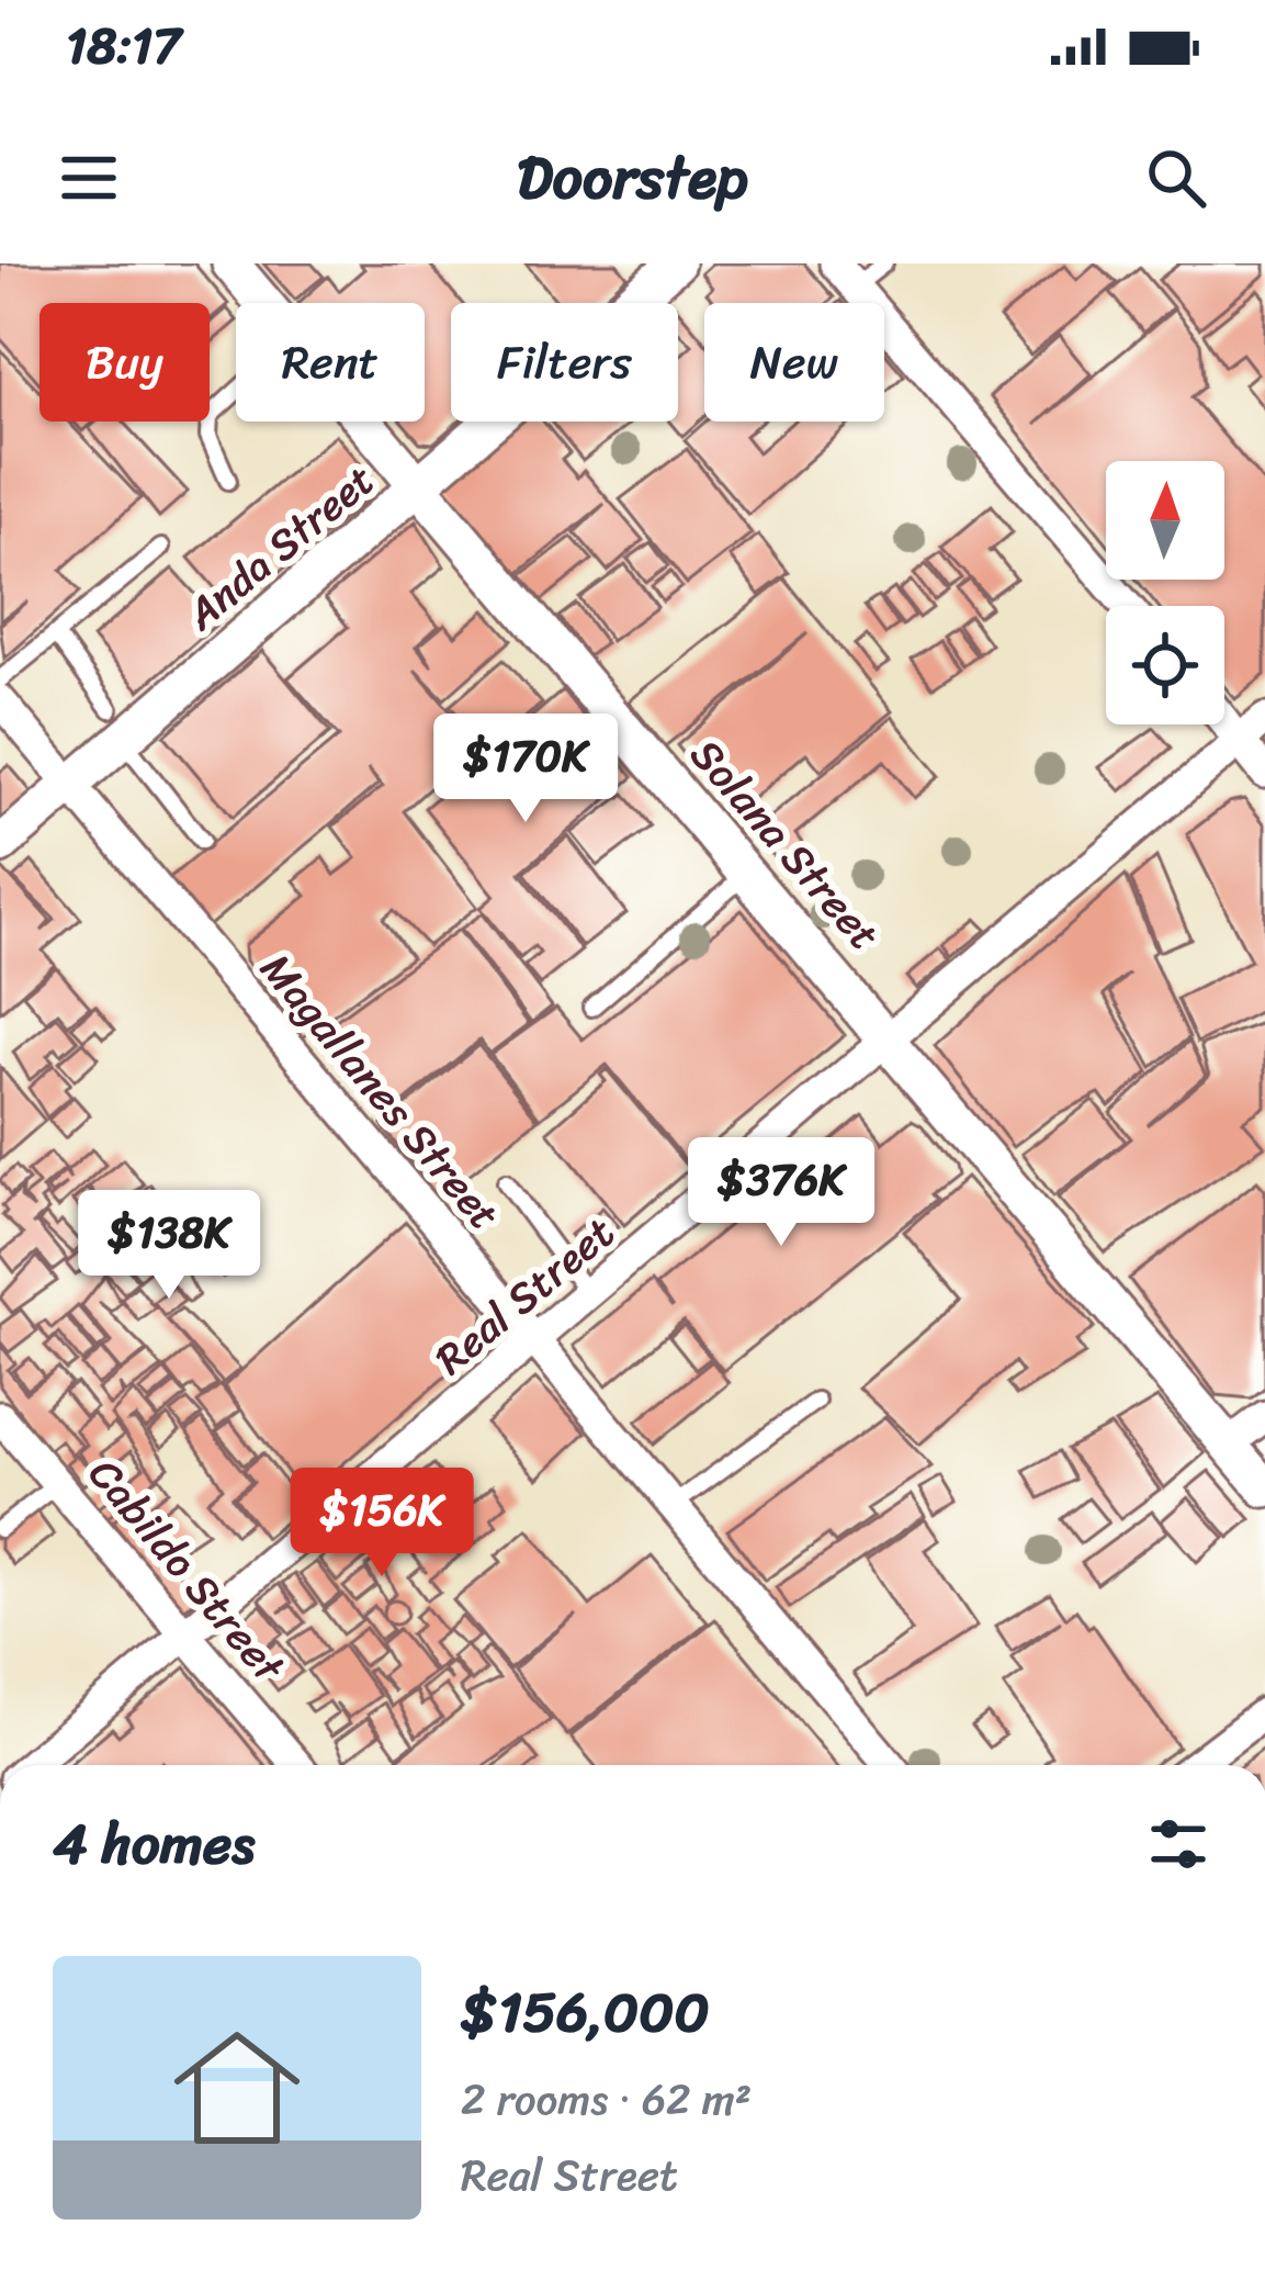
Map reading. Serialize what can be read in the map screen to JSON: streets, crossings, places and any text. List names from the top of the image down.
{
  "streets": {
    "street": [
      "Anda Street",
      "Solana Street",
      "Magallanes Street",
      "Real Street",
      "Cabildo Street"
    ]
  },
  "crossings": [
    ["Anda Street", "Solana Street"],
    ["Anda Street", "Magallanes Street"],
    ["Solana Street", "Real Street"],
    ["Magallanes Street", "Real Street"],
    ["Real Street", "Cabildo Street"]
  ],
  "north": "top",
  "page": {
    "status": "18:17",
    "header": "Doorstep",
    "chip": [
      "Buy",
      "Rent",
      "Filters",
      "New"
    ],
    "price": [
      "$170K",
      "$376K",
      "$138K",
      "$156K"
    ],
    "heading": "4 homes",
    "list": [
      {
        "name": "$156,000",
        "note": "2 rooms · 62 m² · Real Street"
      }
    ]
  }
}
